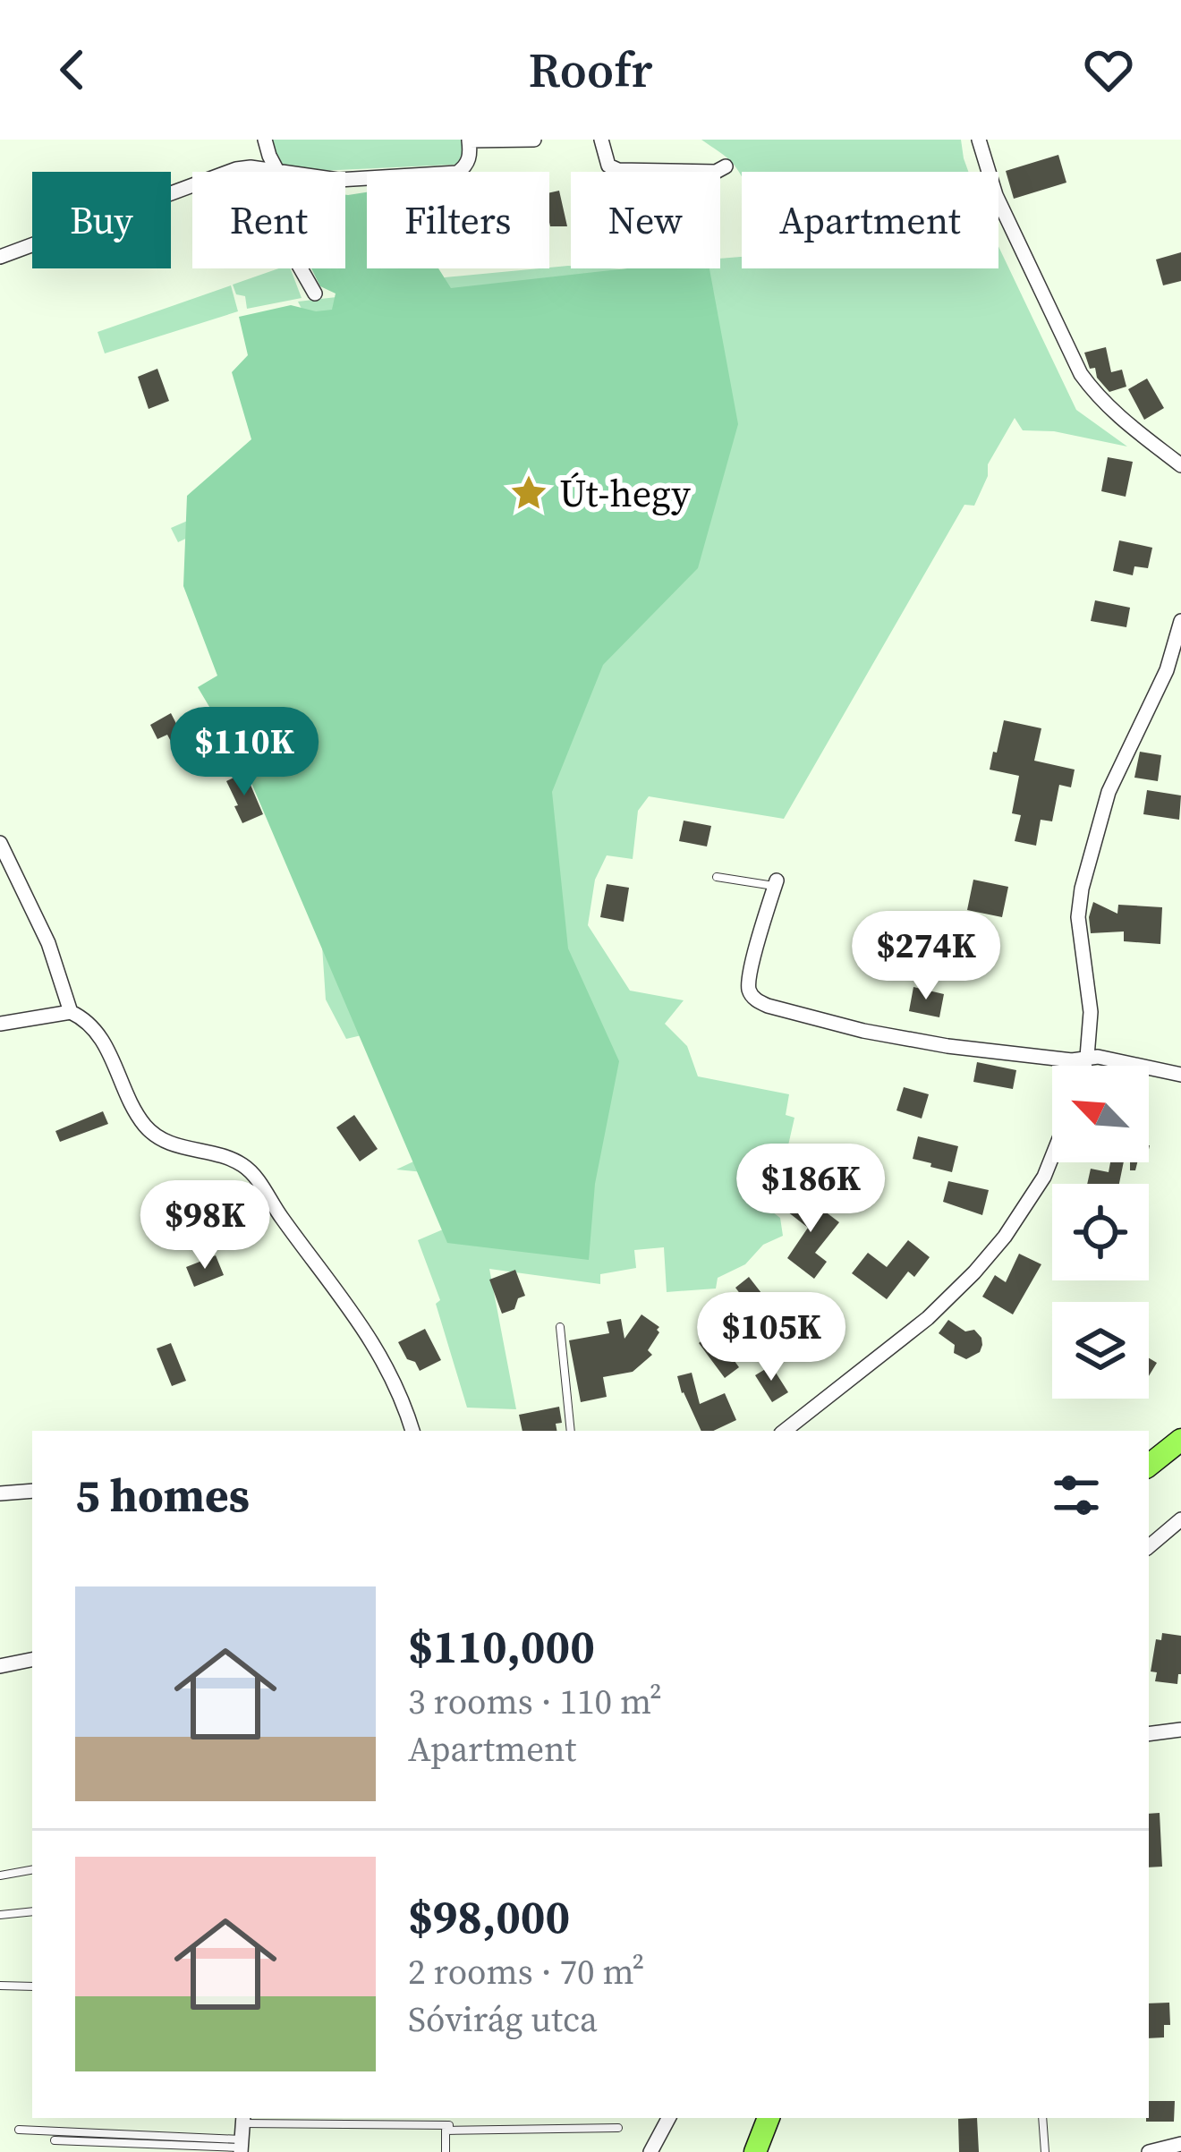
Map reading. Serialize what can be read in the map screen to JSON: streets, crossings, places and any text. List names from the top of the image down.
{
  "places": {
    "place": ["Út-hegy"]
  },
  "north": "top left",
  "page": {
    "header": "Roofr",
    "chip": [
      "Buy",
      "Rent",
      "Filters",
      "New",
      "Apartment"
    ],
    "price": [
      "$110K",
      "$274K",
      "$186K",
      "$98K",
      "$105K"
    ],
    "heading": "5 homes",
    "list": [
      {
        "name": "$110,000",
        "note": "3 rooms · 110 m² · Apartment"
      },
      {
        "name": "$98,000",
        "note": "2 rooms · 70 m² · Sóvirág utca"
      }
    ]
  }
}
